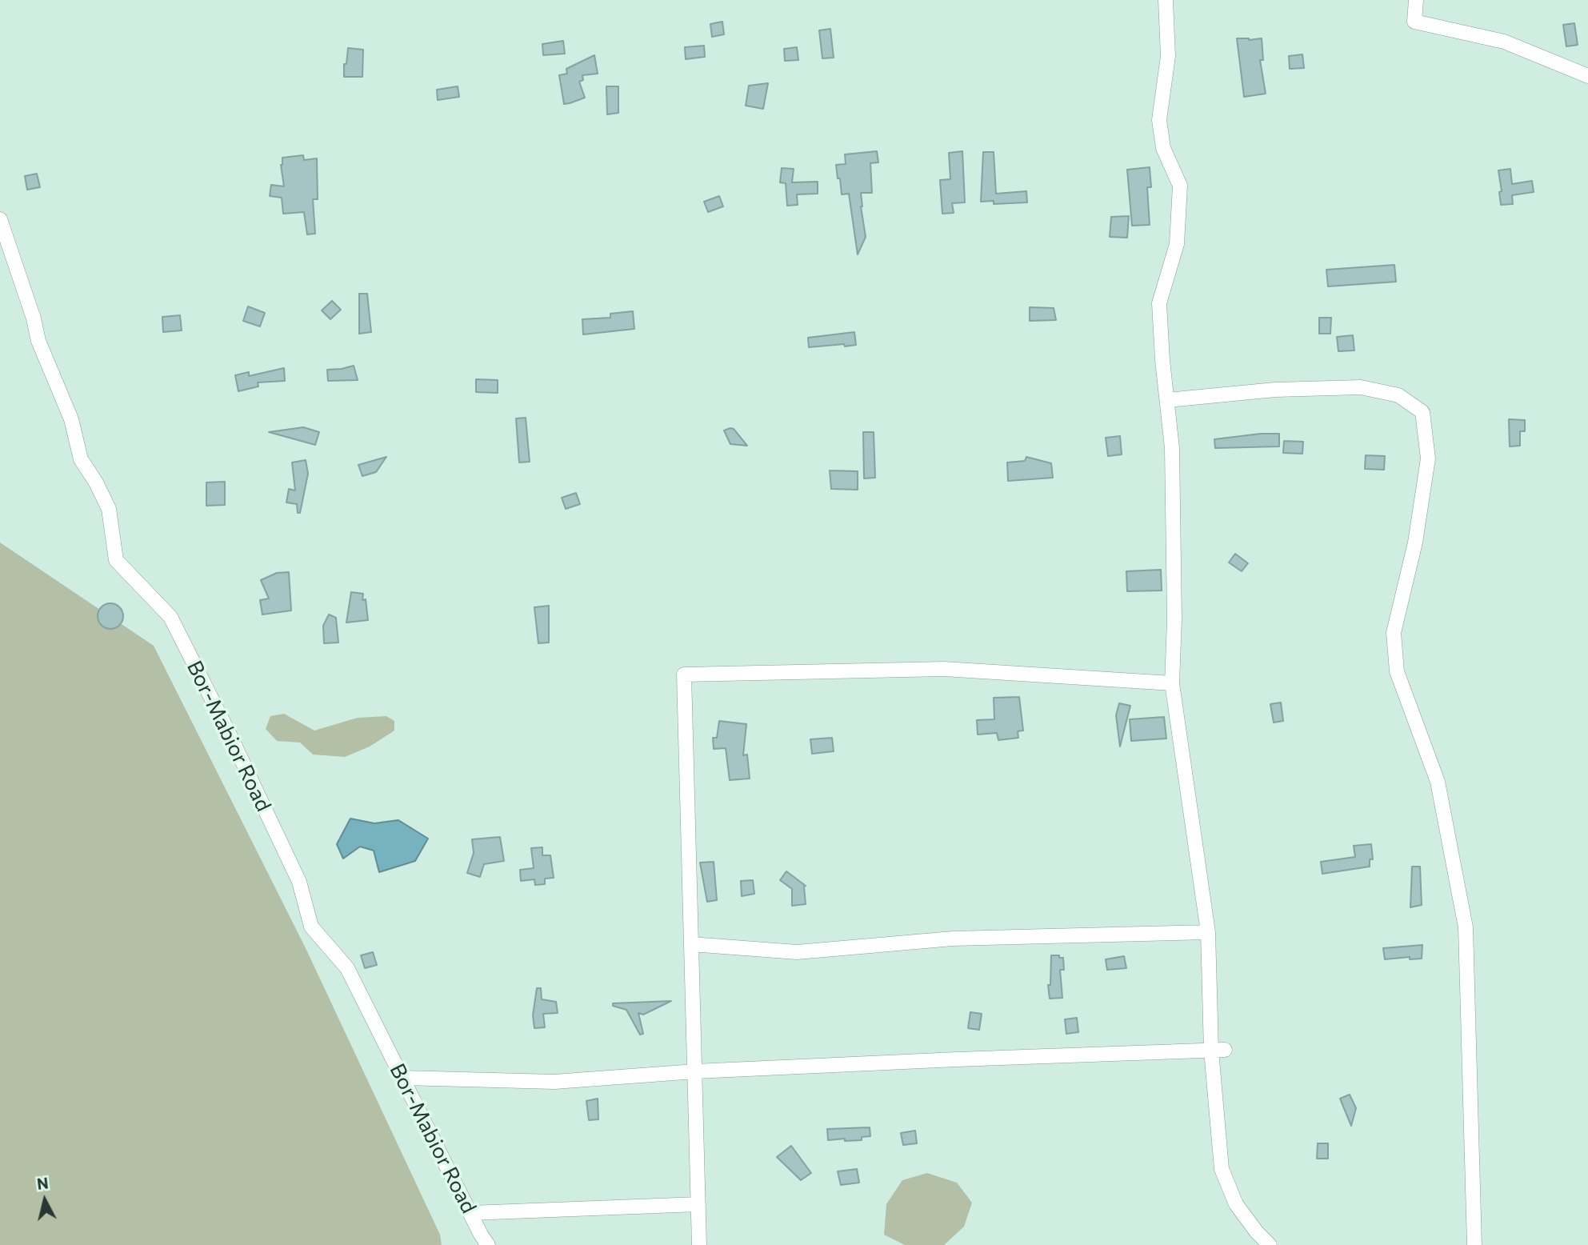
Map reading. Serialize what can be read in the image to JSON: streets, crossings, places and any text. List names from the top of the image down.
{
  "streets": {
    "street": ["Bor-Mabior Road"]
  },
  "north": "top"
}
